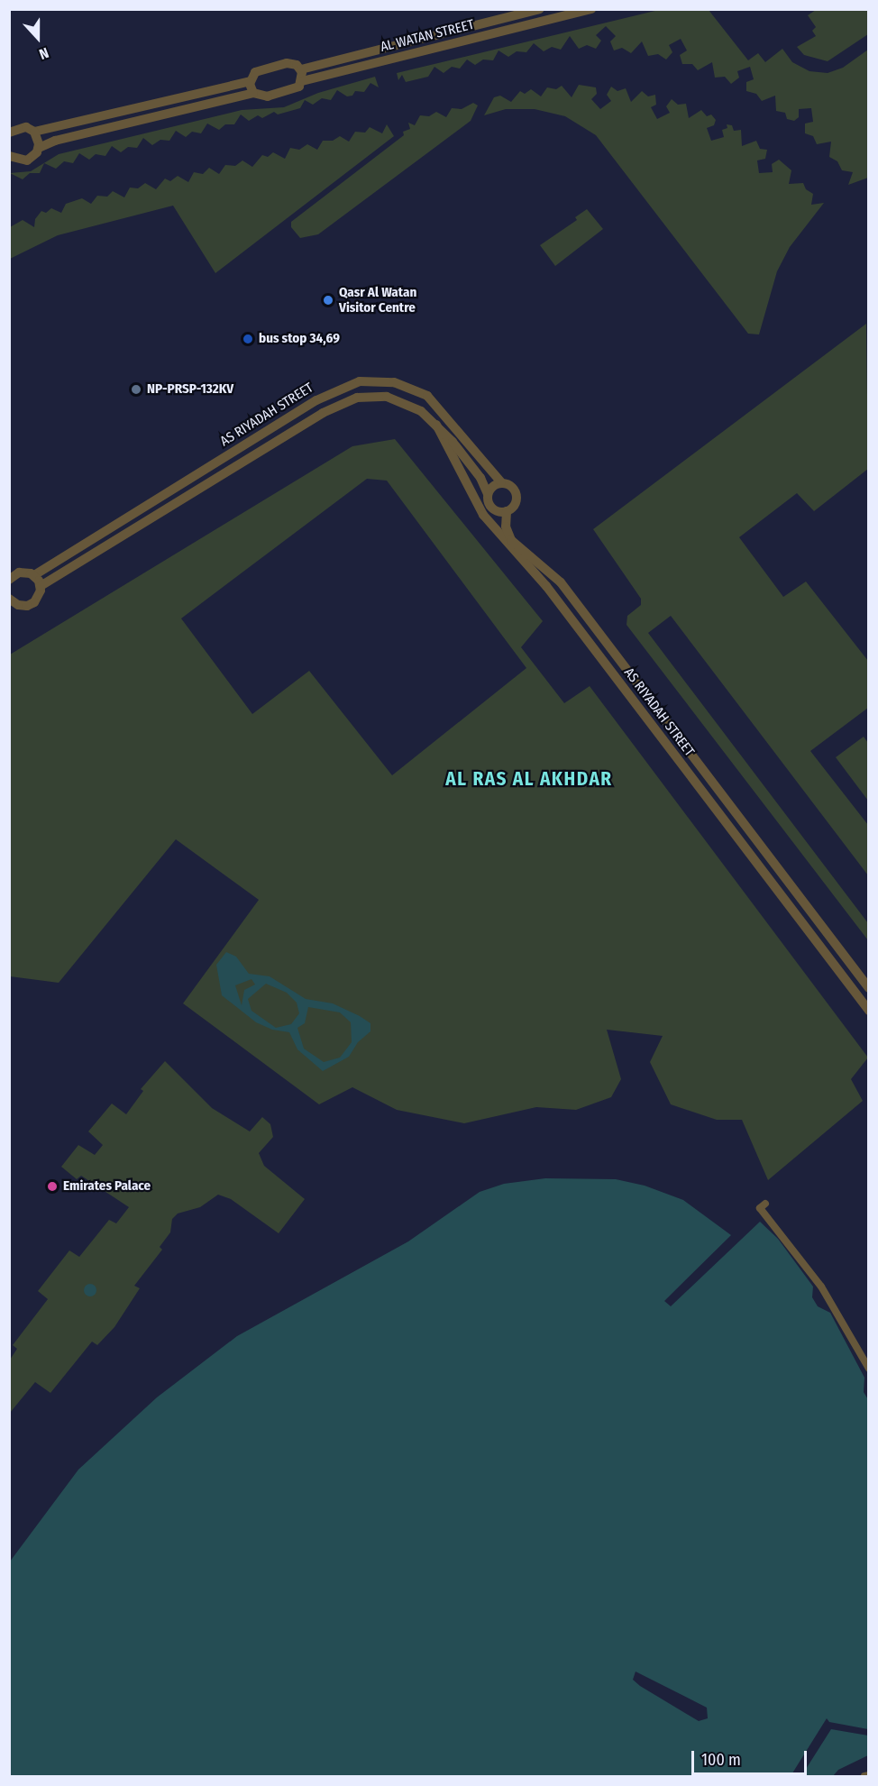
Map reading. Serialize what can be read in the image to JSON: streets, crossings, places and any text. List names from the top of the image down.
{
  "streets": {
    "street": ["AL WATAN STREET", "AS RIYADAH STREET"]
  },
  "districts": ["AL RAS AL AKHDAR"],
  "places": [
    "Qasr Al Watan Visitor Centre",
    "bus stop 34,69",
    "NP-PRSP-132KV",
    "Emirates Palace"
  ],
  "scale_bar": "100 m",
  "north": "bottom"
}
